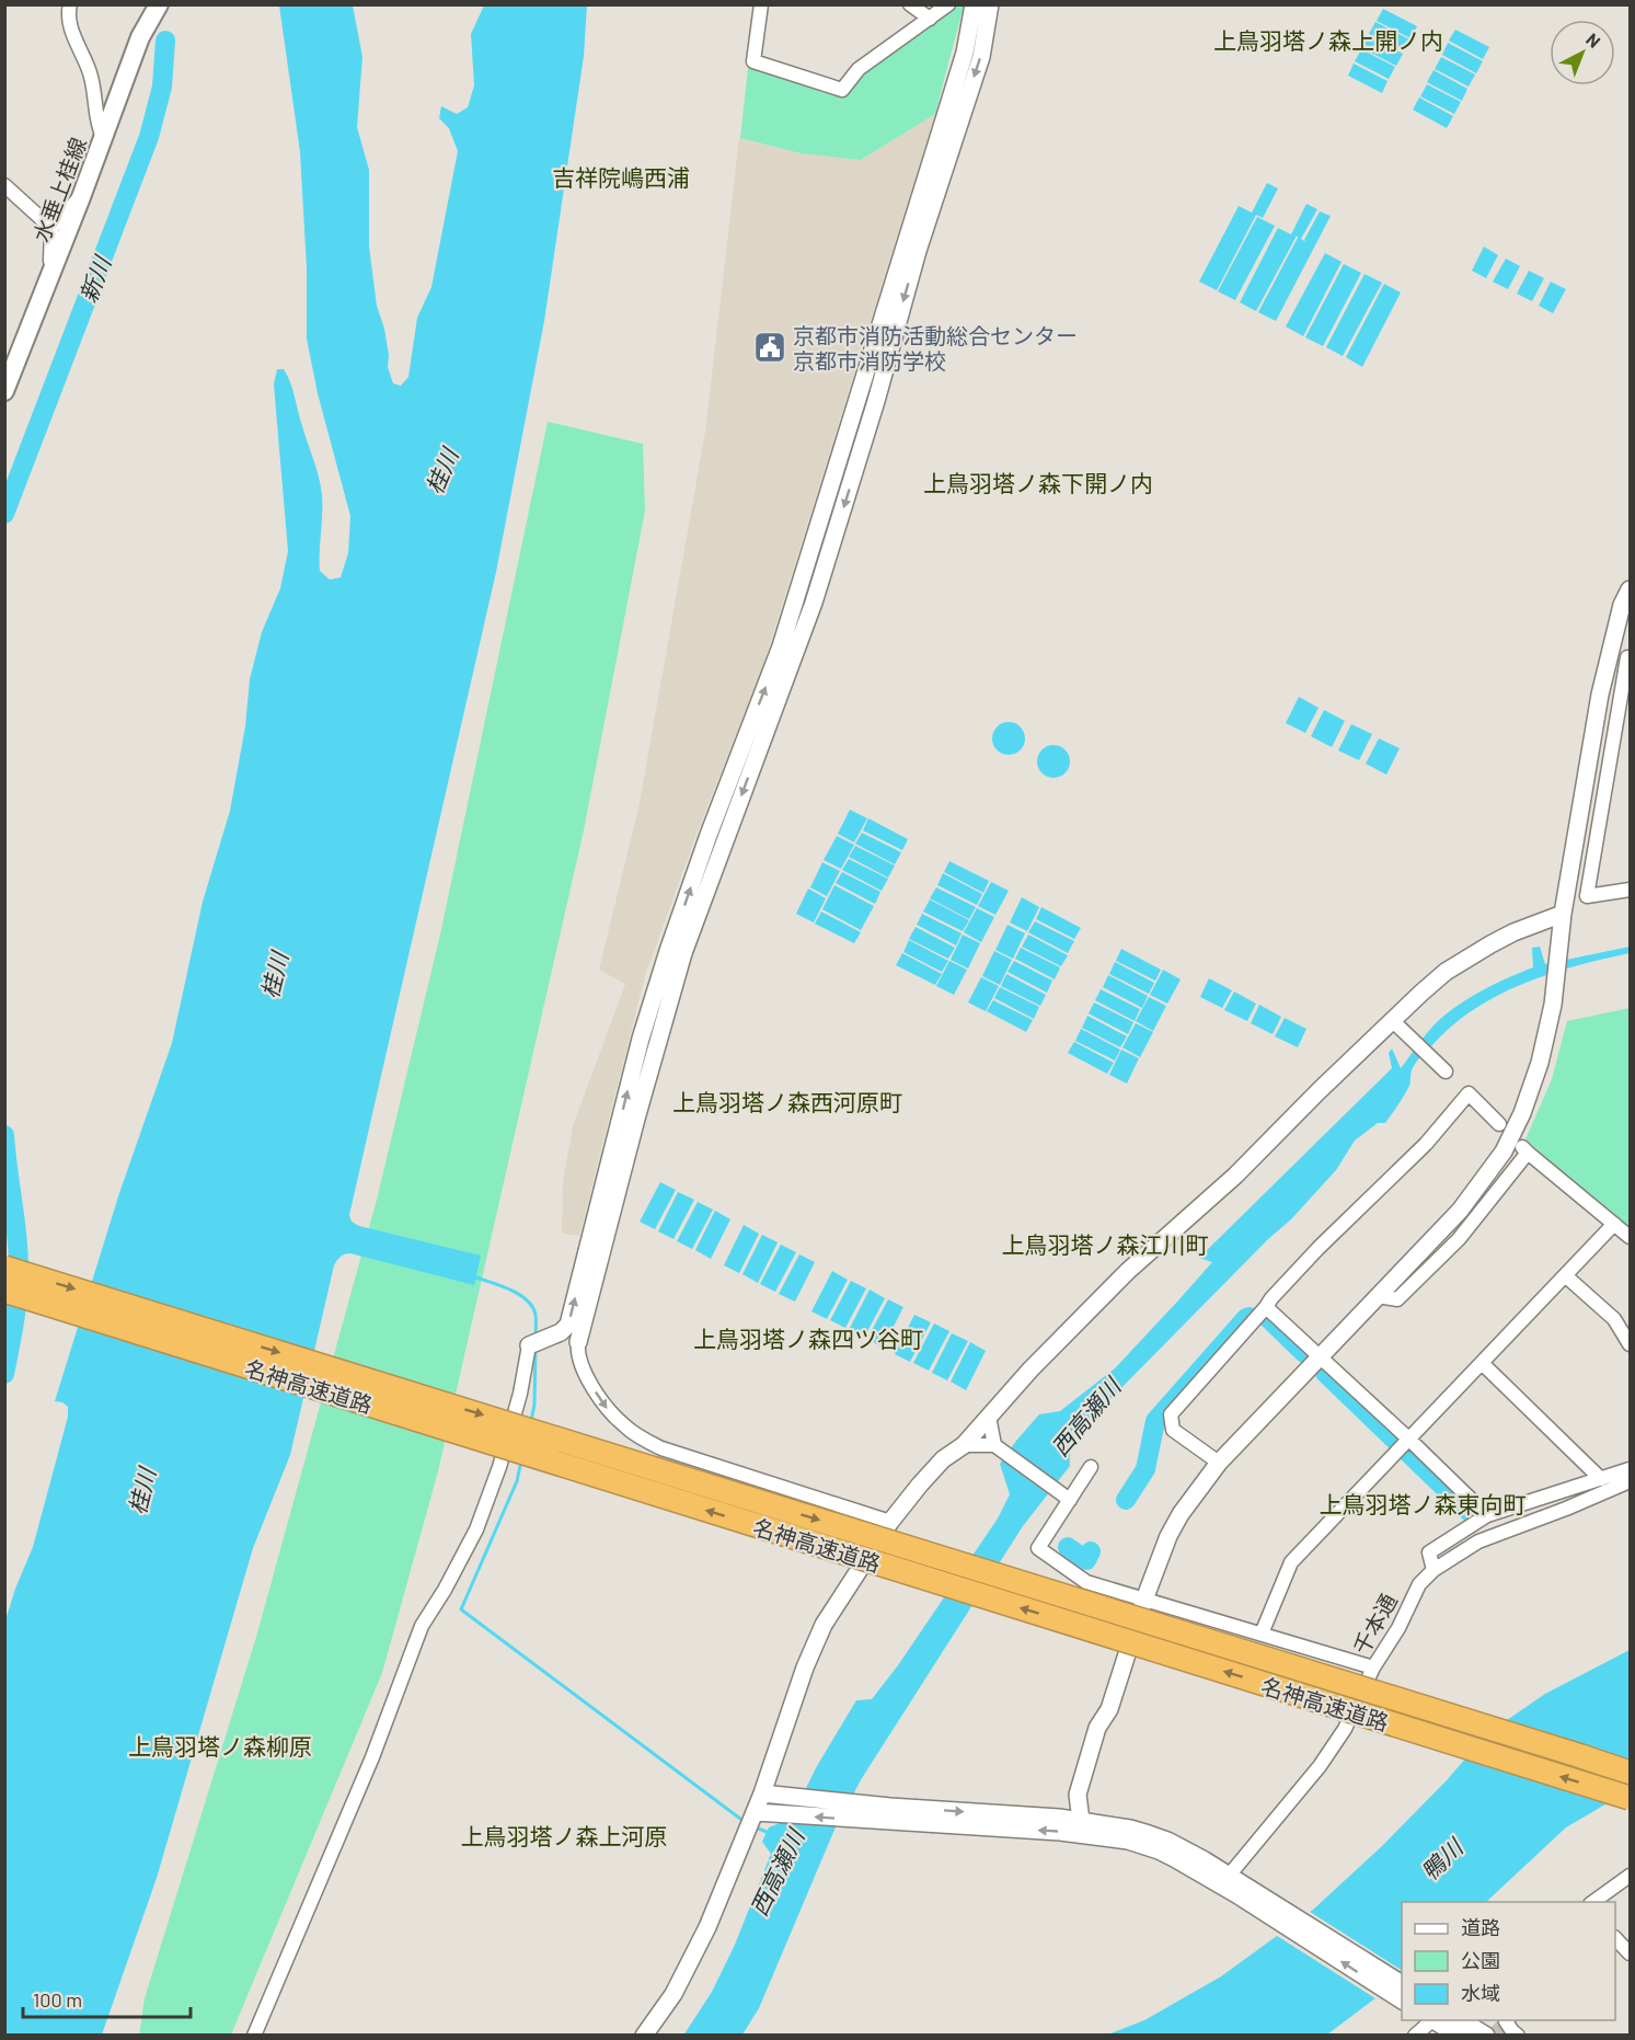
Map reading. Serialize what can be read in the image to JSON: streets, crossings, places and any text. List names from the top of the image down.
{
  "streets": {
    "highway": ["名神高速道路"],
    "main road": ["水垂上桂線"],
    "street": ["千本通"]
  },
  "districts": [
    "上鳥羽塔ノ森上開ノ内",
    "吉祥院嶋西浦",
    "上鳥羽塔ノ森下開ノ内",
    "上鳥羽塔ノ森西河原町",
    "上鳥羽塔ノ森江川町",
    "上鳥羽塔ノ森四ツ谷町",
    "上鳥羽塔ノ森東向町",
    "上鳥羽塔ノ森柳原",
    "上鳥羽塔ノ森上河原"
  ],
  "water": [
    "新川",
    "桂川",
    "西高瀬川",
    "鴨川"
  ],
  "places": {
    "public building": ["京都市消防活動総合センター 京都市消防学校"]
  },
  "legend": ["道路", "公園", "水域"],
  "scale_bar": "100 m",
  "north": "top right"
}
